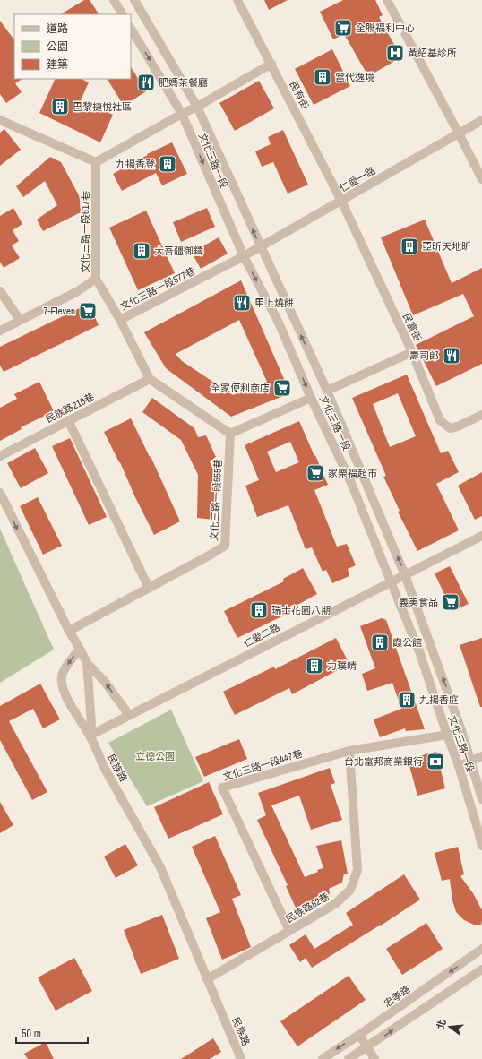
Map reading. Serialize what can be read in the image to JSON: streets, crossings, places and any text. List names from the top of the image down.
{
  "streets": {
    "street": [
      "民有街",
      "文化三路一段",
      "仁愛一路",
      "文化三路一段617巷",
      "文化三路一段577巷",
      "民富街",
      "民族路216巷",
      "文化三路一段555巷",
      "仁愛二路",
      "文化三路一段447巷",
      "民族路",
      "民族路82巷",
      "忠孝路"
    ]
  },
  "crossings": [
    ["民有街", "仁愛一路"],
    ["民有街", "民富街"],
    ["文化三路一段", "仁愛一路"],
    ["文化三路一段", "文化三路一段577巷"],
    ["文化三路一段", "仁愛二路"],
    ["文化三路一段", "文化三路一段447巷"],
    ["仁愛一路", "文化三路一段577巷"],
    ["仁愛一路", "民富街"],
    ["仁愛二路", "民族路"],
    ["文化三路一段447巷", "民族路82巷"],
    ["民族路", "民族路82巷"]
  ],
  "parks": ["立德公園"],
  "places": {
    "supermarket": [
      "全聯福利中心",
      "7-Eleven",
      "全家便利商店",
      "家樂福超市",
      "義美食品"
    ],
    "hospital": ["黃紹基診所"],
    "building": [
      "當代逸境",
      "巴黎捷悅社區",
      "九揚香登",
      "亞昕天地昕",
      "大吾疆御鑄",
      "瑞士花園八期",
      "霞公館",
      "力璞晴",
      "九揚香庭"
    ],
    "restaurant": ["肥媽茶餐廳", "甲上燒餅", "壽司郎"],
    "bank": ["台北富邦商業銀行"]
  },
  "legend": ["道路", "公園", "建築"],
  "scale_bar": "50 m",
  "north": "left"
}
